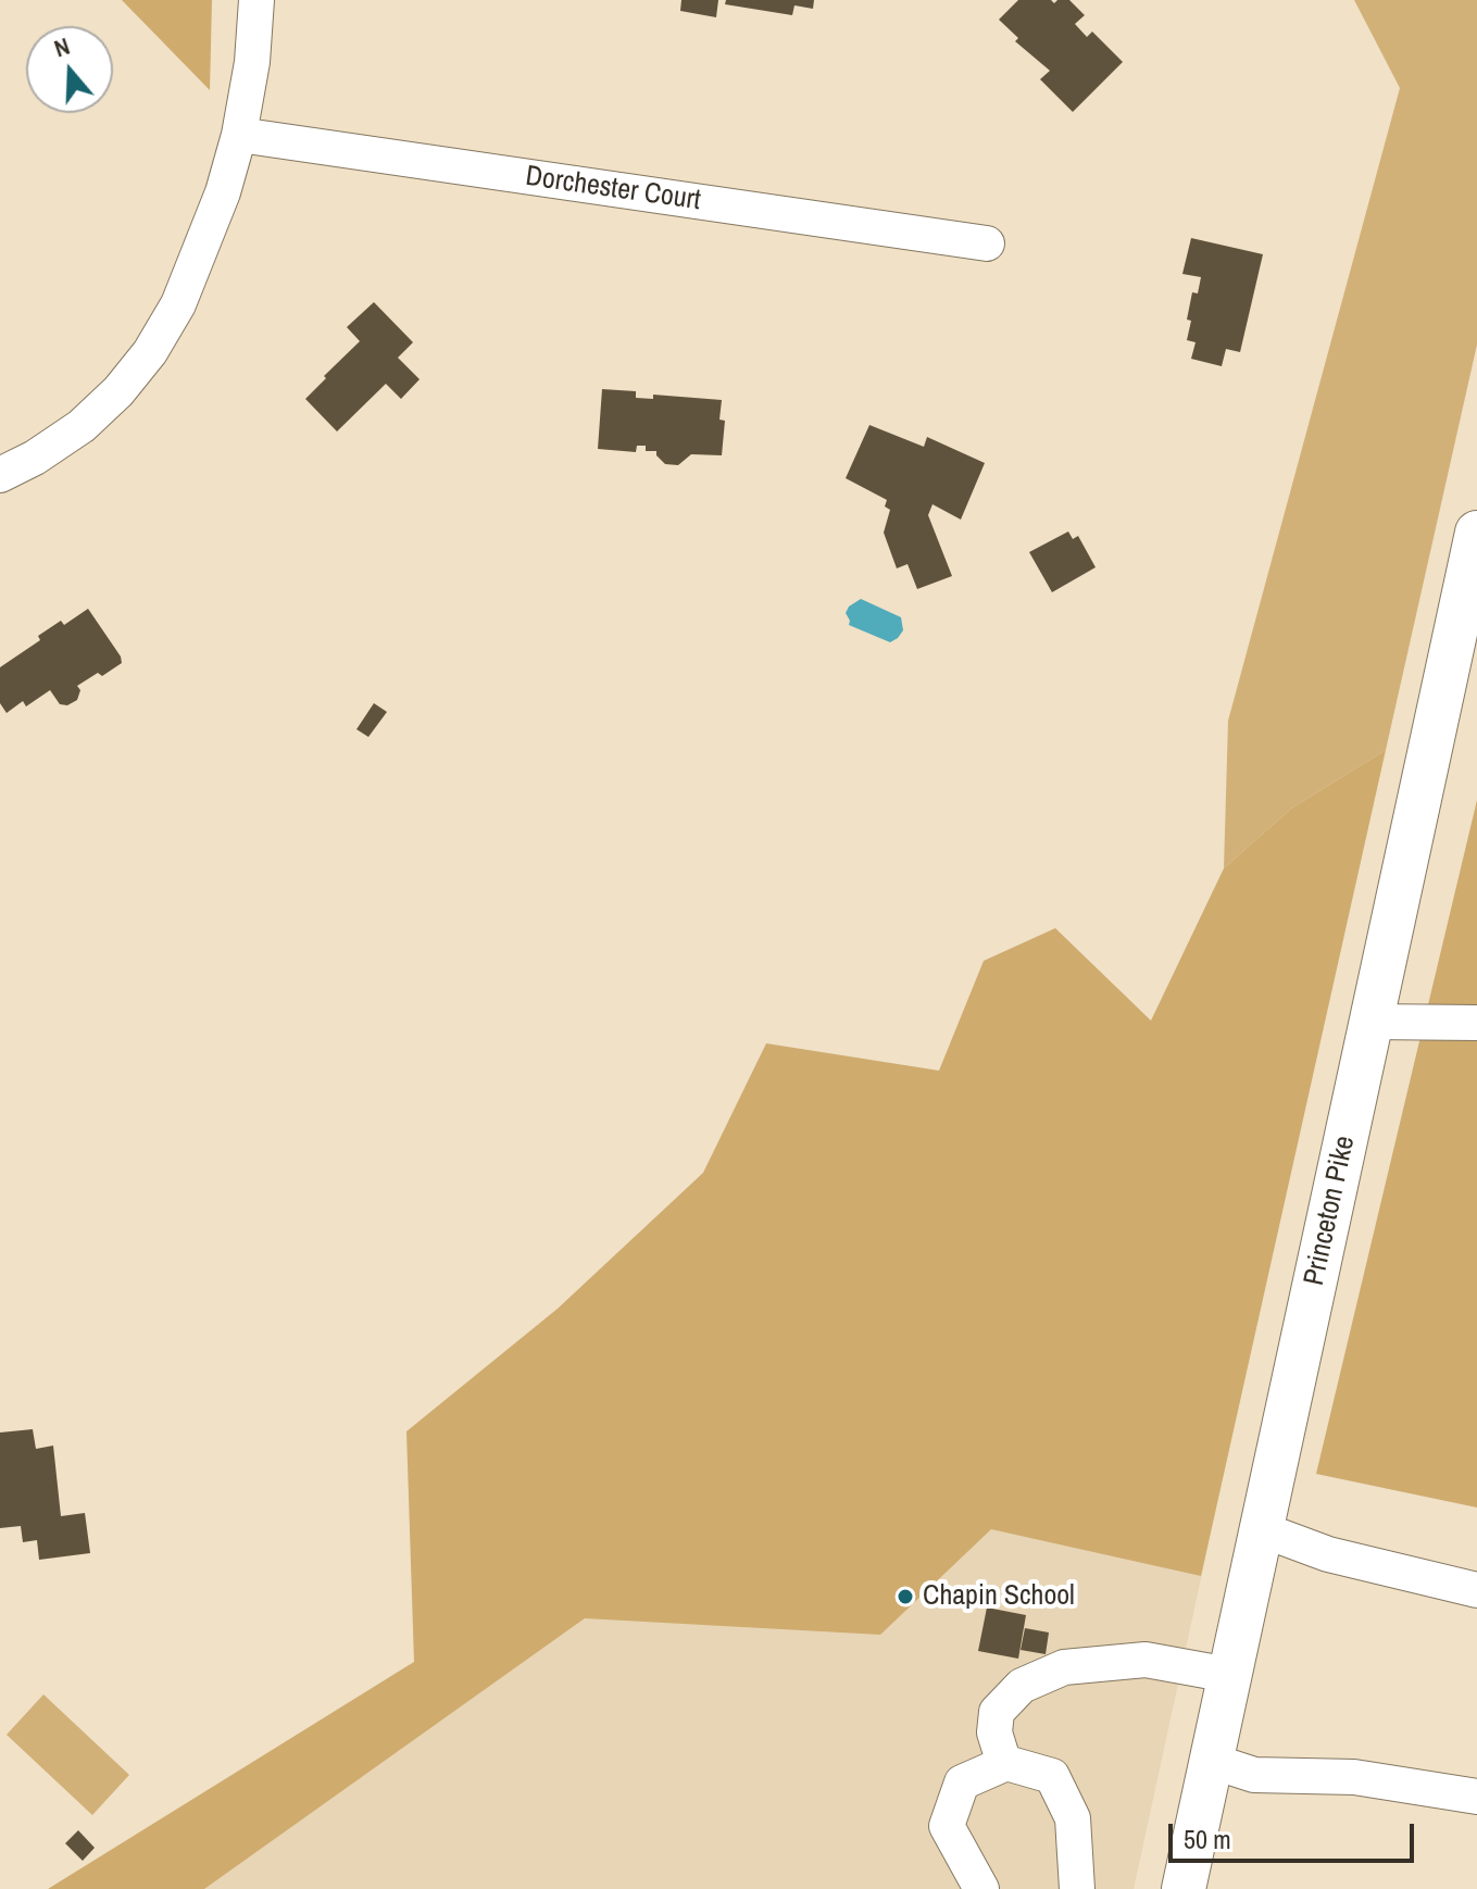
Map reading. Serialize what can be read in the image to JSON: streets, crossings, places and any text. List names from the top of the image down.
{
  "streets": {
    "main road": ["Princeton Pike"],
    "street": ["Dorchester Court"]
  },
  "places": ["Chapin School"],
  "scale_bar": "50 m",
  "north": "top"
}
